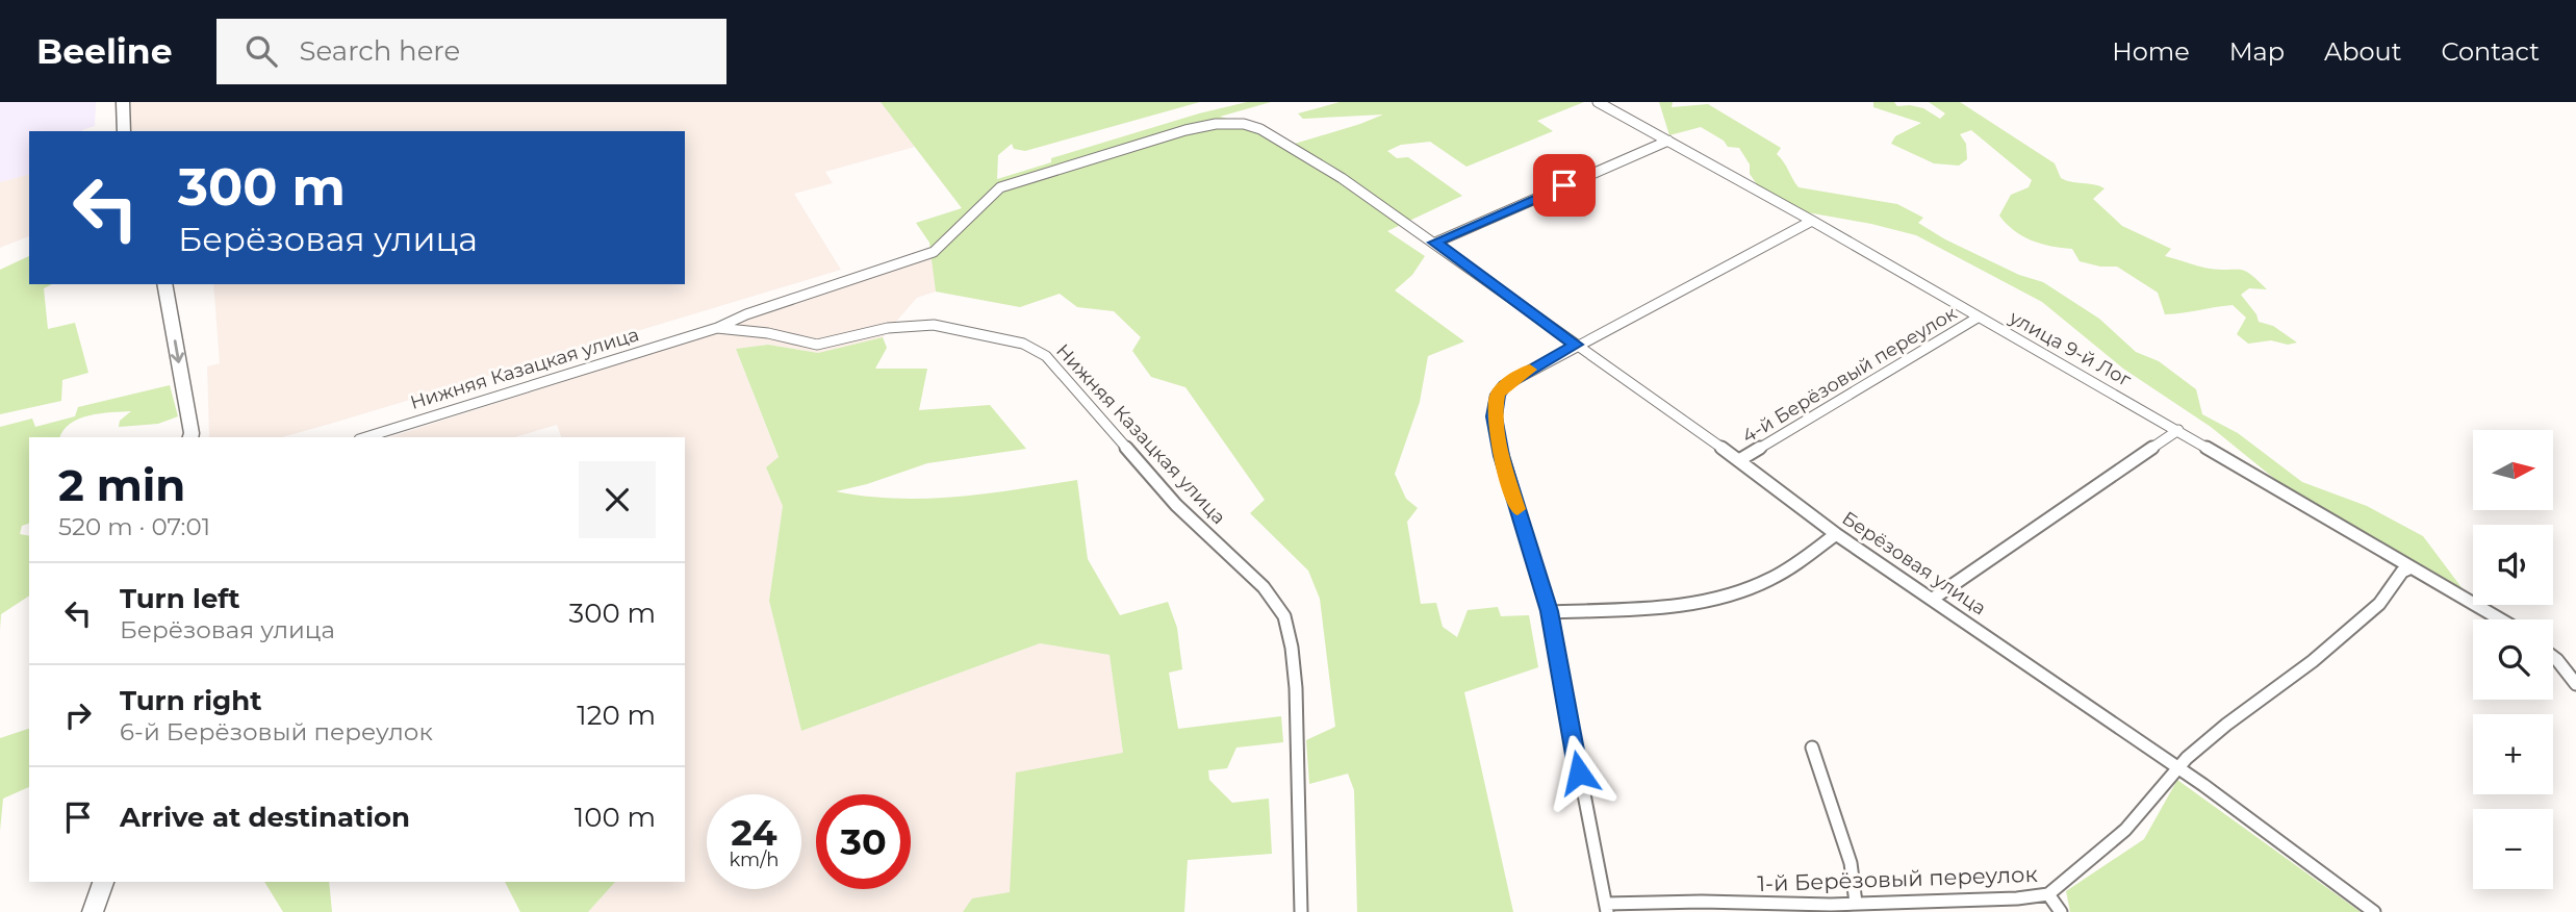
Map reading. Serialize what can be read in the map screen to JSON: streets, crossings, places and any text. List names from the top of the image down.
{
  "streets": {
    "street": [
      "улица 9-й Лог",
      "Нижняя Казацкая улица",
      "4-й Берёзовый переулок",
      "Берёзовая улица",
      "1-й Берёзовый переулок"
    ]
  },
  "crossings": [
    ["улица 9-й Лог", "4-й Берёзовый переулок"],
    ["улица 9-й Лог", "1-й Берёзовый переулок"],
    ["Нижняя Казацкая улица", "Берёзовая улица"],
    ["4-й Берёзовый переулок", "Берёзовая улица"],
    ["Берёзовая улица", "1-й Берёзовый переулок"]
  ],
  "north": "right",
  "page": {
    "header": "Beeline",
    "search": "Search here",
    "nav": [
      "Home",
      "Map",
      "About",
      "Contact"
    ],
    "turn": ["300 m", "Берёзовая улица"],
    "map_buttons": ["+", "−"],
    "heading": ["2 min", "520 m · 07:01"],
    "list": [
      {
        "name": "Turn left",
        "note": "Берёзовая улица",
        "value": "300 m"
      },
      {
        "name": "Turn right",
        "note": "6-й Берёзовый переулок",
        "value": "120 m"
      },
      {
        "name": "Arrive at destination",
        "value": "100 m"
      }
    ],
    "speed": "24 km/h",
    "limit": "30"
  }
}
